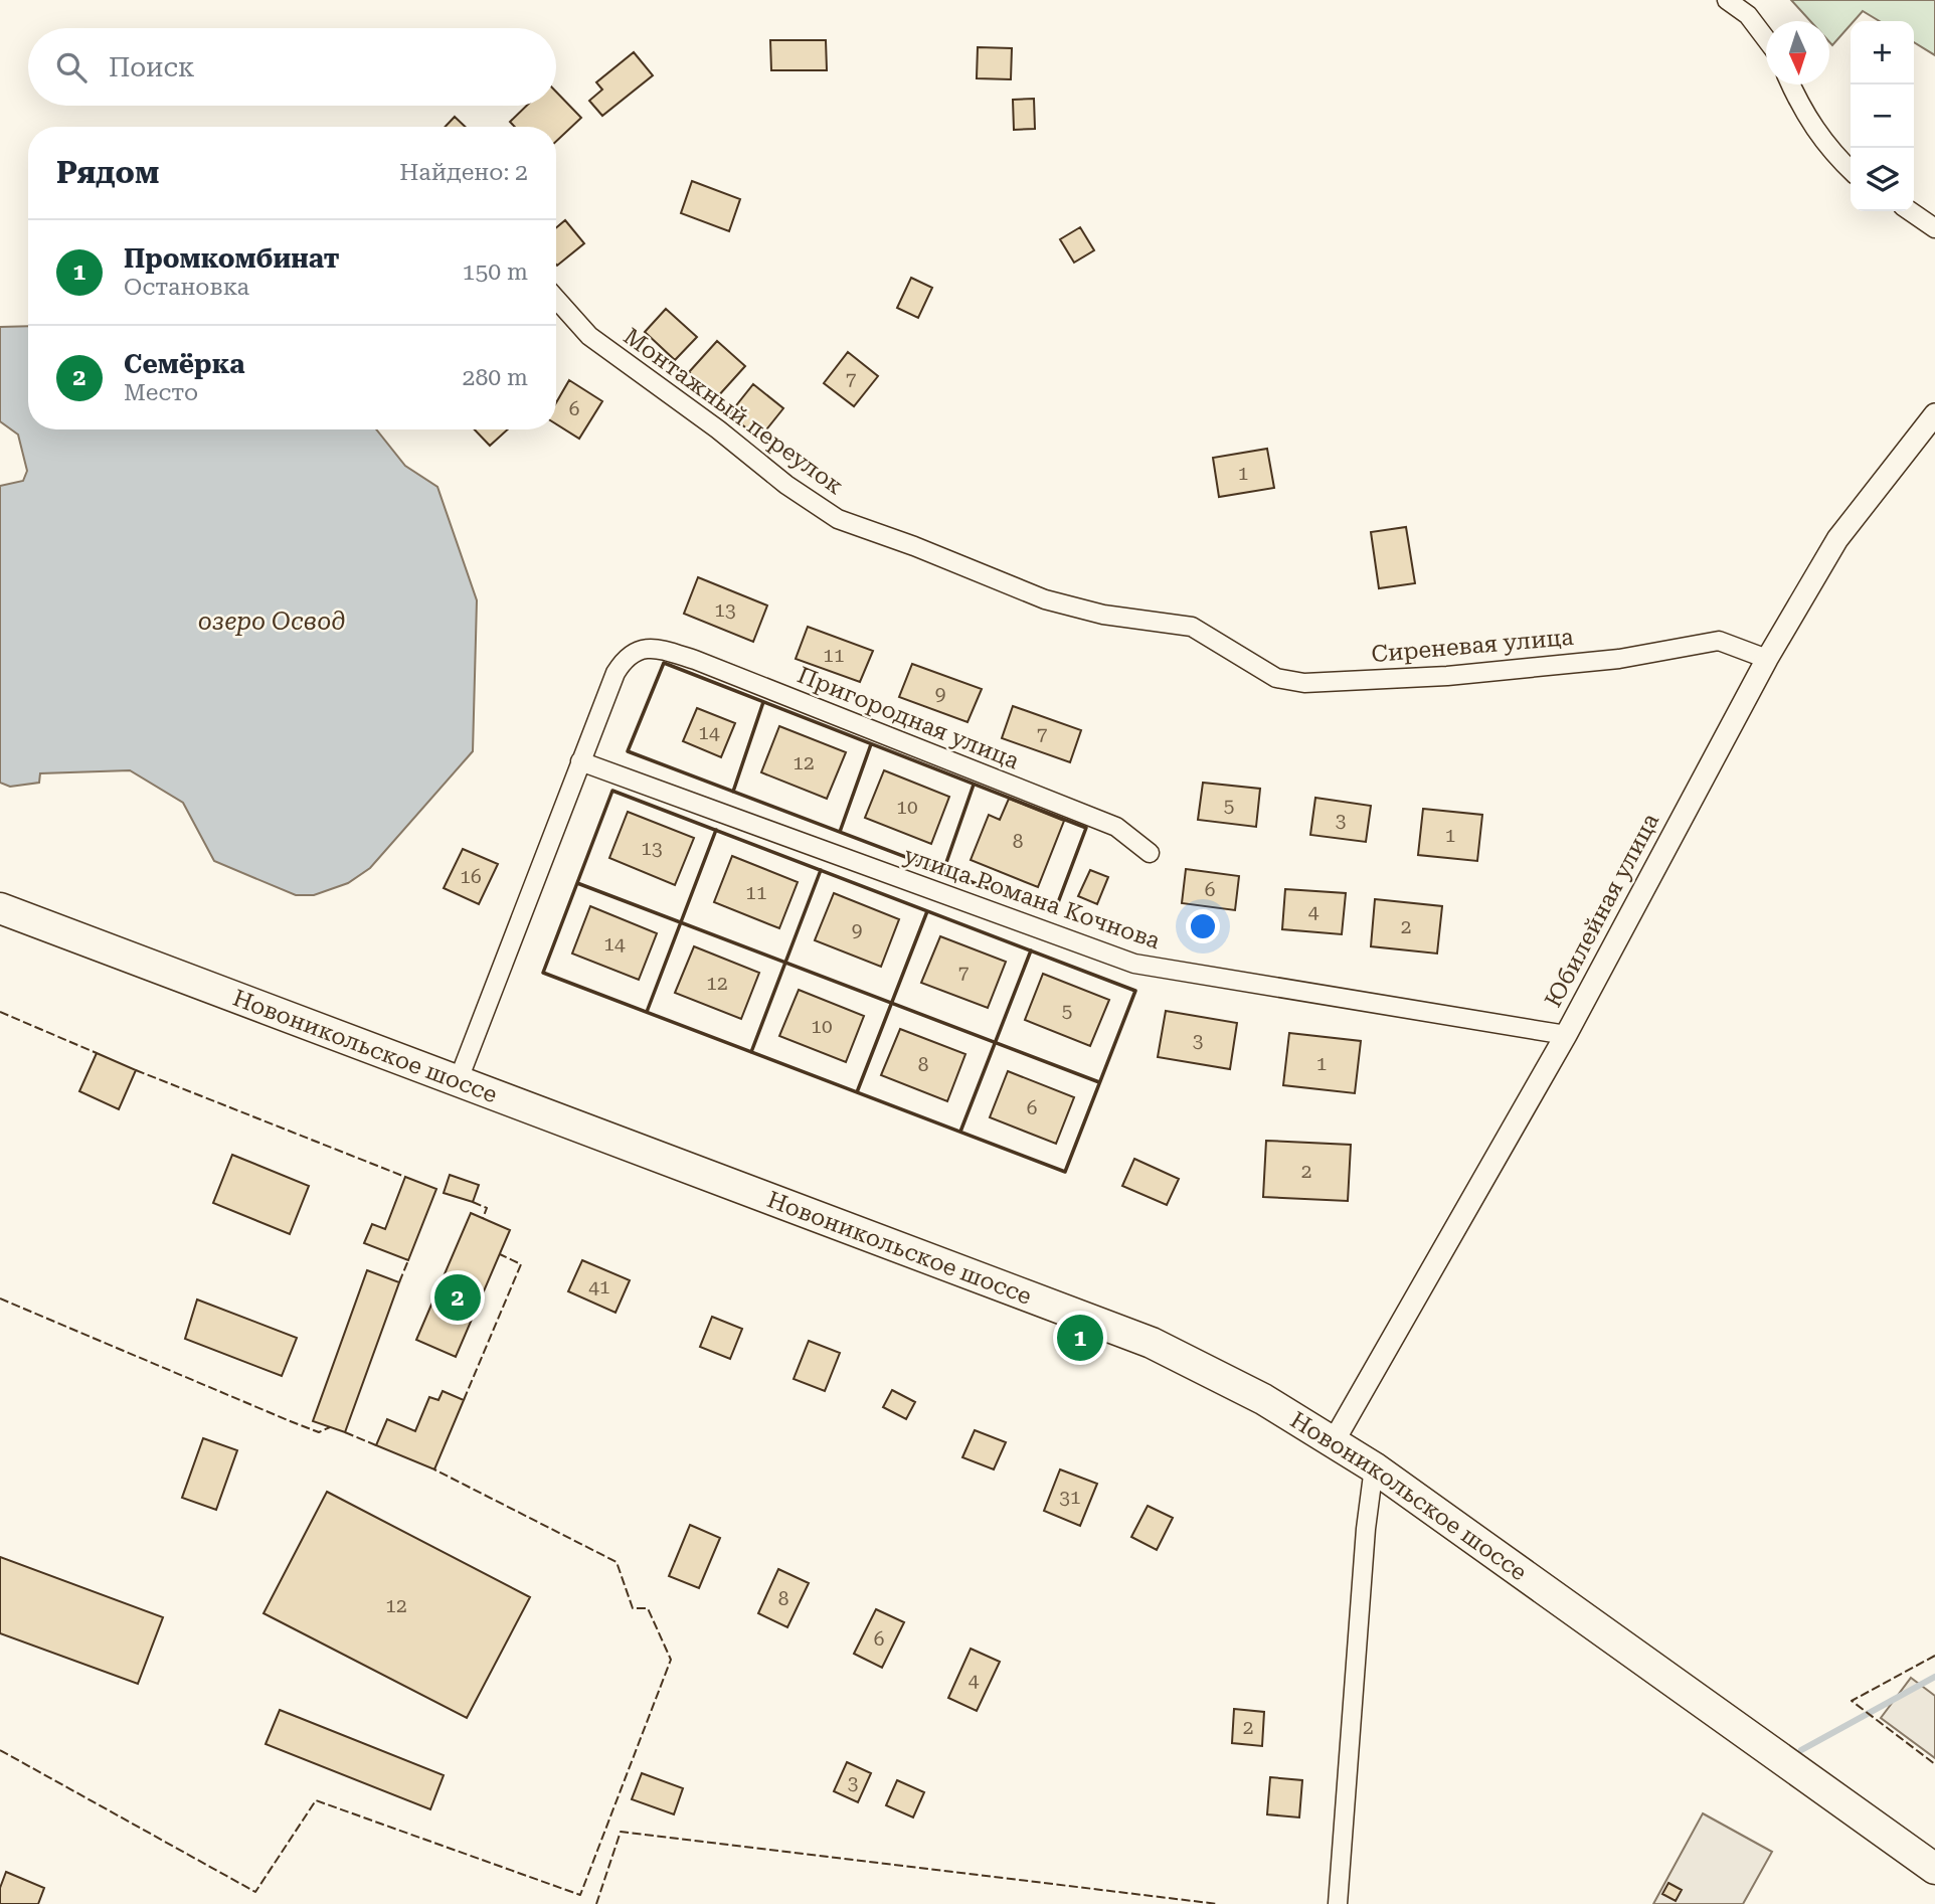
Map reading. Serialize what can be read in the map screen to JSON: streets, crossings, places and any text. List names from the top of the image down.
{
  "streets": {
    "highway": ["Новоникольское шоссе"],
    "street": [
      "Монтажный переулок",
      "Сиреневая улица",
      "Пригородная улица",
      "улица Романа Кочнова",
      "Юбилейная улица"
    ]
  },
  "crossings": [
    ["Монтажный переулок", "Сиреневая улица"],
    ["Сиреневая улица", "Юбилейная улица"],
    ["Пригородная улица", "улица Романа Кочнова"],
    ["улица Романа Кочнова", "Юбилейная улица"],
    ["Юбилейная улица", "Новоникольское шоссе"]
  ],
  "water": ["озеро Освод"],
  "house_numbers": [
    "7",
    "6",
    "1",
    "13",
    "11",
    "9",
    "14",
    "7",
    "12",
    "5",
    "10",
    "3",
    "1",
    "8",
    "13",
    "16",
    "6",
    "11",
    "4",
    "2",
    "9",
    "14",
    "7",
    "12",
    "5",
    "10",
    "3",
    "1",
    "8",
    "6",
    "2",
    "41",
    "31",
    "8",
    "12",
    "6",
    "4",
    "2",
    "3"
  ],
  "north": "bottom",
  "page": {
    "map_buttons": ["+", "−"],
    "search": "Поиск",
    "heading": ["Рядом", "Найдено: 2"],
    "list": [
      {
        "mark": "1",
        "name": "Промкомбинат",
        "note": "Остановка",
        "value": "150 m"
      },
      {
        "mark": "2",
        "name": "Семёрка",
        "note": "Место",
        "value": "280 m"
      }
    ],
    "pins": ["2", "1"]
  }
}
